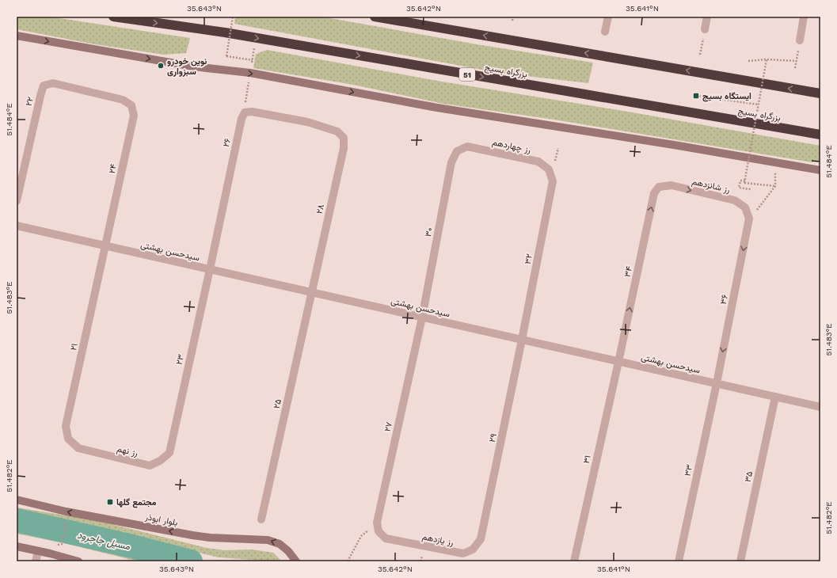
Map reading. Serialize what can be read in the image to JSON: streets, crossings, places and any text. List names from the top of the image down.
{
  "streets": {
    "highway": ["بزرگراه بسیج", "51"],
    "main road": ["بلوار ابوذر"],
    "street": [
      "۲۲",
      "۲۶",
      "رز چهاردهم",
      "۲۴",
      "رز شانزدهم",
      "۲۸",
      "۳۰",
      "سیدحسن بهشتی",
      "۳۲",
      "۳۴",
      "۳۶",
      "۲۱",
      "۲۳",
      "۲۵",
      "۲۷",
      "۲۹",
      "رز نهم",
      "۳۱",
      "۳۳",
      "۳۵",
      "رز یازدهم"
    ]
  },
  "crossings": [
    ["۲۲", "۲۴"],
    ["۲۶", "۲۸"],
    ["۲۶", "سیدحسن بهشتی"],
    ["۲۶", "۲۳"],
    ["رز چهاردهم", "۳۰"],
    ["رز چهاردهم", "۳۲"],
    ["۲۴", "سیدحسن بهشتی"],
    ["۲۴", "۲۱"],
    ["رز شانزدهم", "۳۴"],
    ["رز شانزدهم", "۳۶"],
    ["۲۸", "سیدحسن بهشتی"],
    ["۲۸", "۲۵"],
    ["۳۰", "سیدحسن بهشتی"],
    ["۳۰", "۲۷"],
    ["سیدحسن بهشتی", "۳۲"],
    ["سیدحسن بهشتی", "۳۴"],
    ["سیدحسن بهشتی", "۳۶"],
    ["سیدحسن بهشتی", "۲۱"],
    ["سیدحسن بهشتی", "۲۳"],
    ["سیدحسن بهشتی", "۲۵"],
    ["سیدحسن بهشتی", "۲۷"],
    ["سیدحسن بهشتی", "۲۹"],
    ["سیدحسن بهشتی", "۳۱"],
    ["سیدحسن بهشتی", "۳۳"],
    ["سیدحسن بهشتی", "۳۵"],
    ["۳۲", "۲۹"],
    ["۳۴", "۳۱"],
    ["۳۶", "۳۳"],
    ["۲۱", "رز نهم"],
    ["۲۳", "رز نهم"],
    ["۲۷", "رز یازدهم"],
    ["۲۹", "رز یازدهم"]
  ],
  "one_way": [
    "رز شانزدهم",
    "۳۴",
    "۳۶",
    "بلوار ابوذر"
  ],
  "water": ["مسیل جاجرود"],
  "places": {
    "other": ["نوین خودرو سبزواری"],
    "transit": ["ایستگاه بسیج", "مجتمع گلها"]
  },
  "coordinates": [
    "35.643°N",
    "35.642°N",
    "35.641°N",
    "51.484°E",
    "51.483°E",
    "51.482°E"
  ]
}
